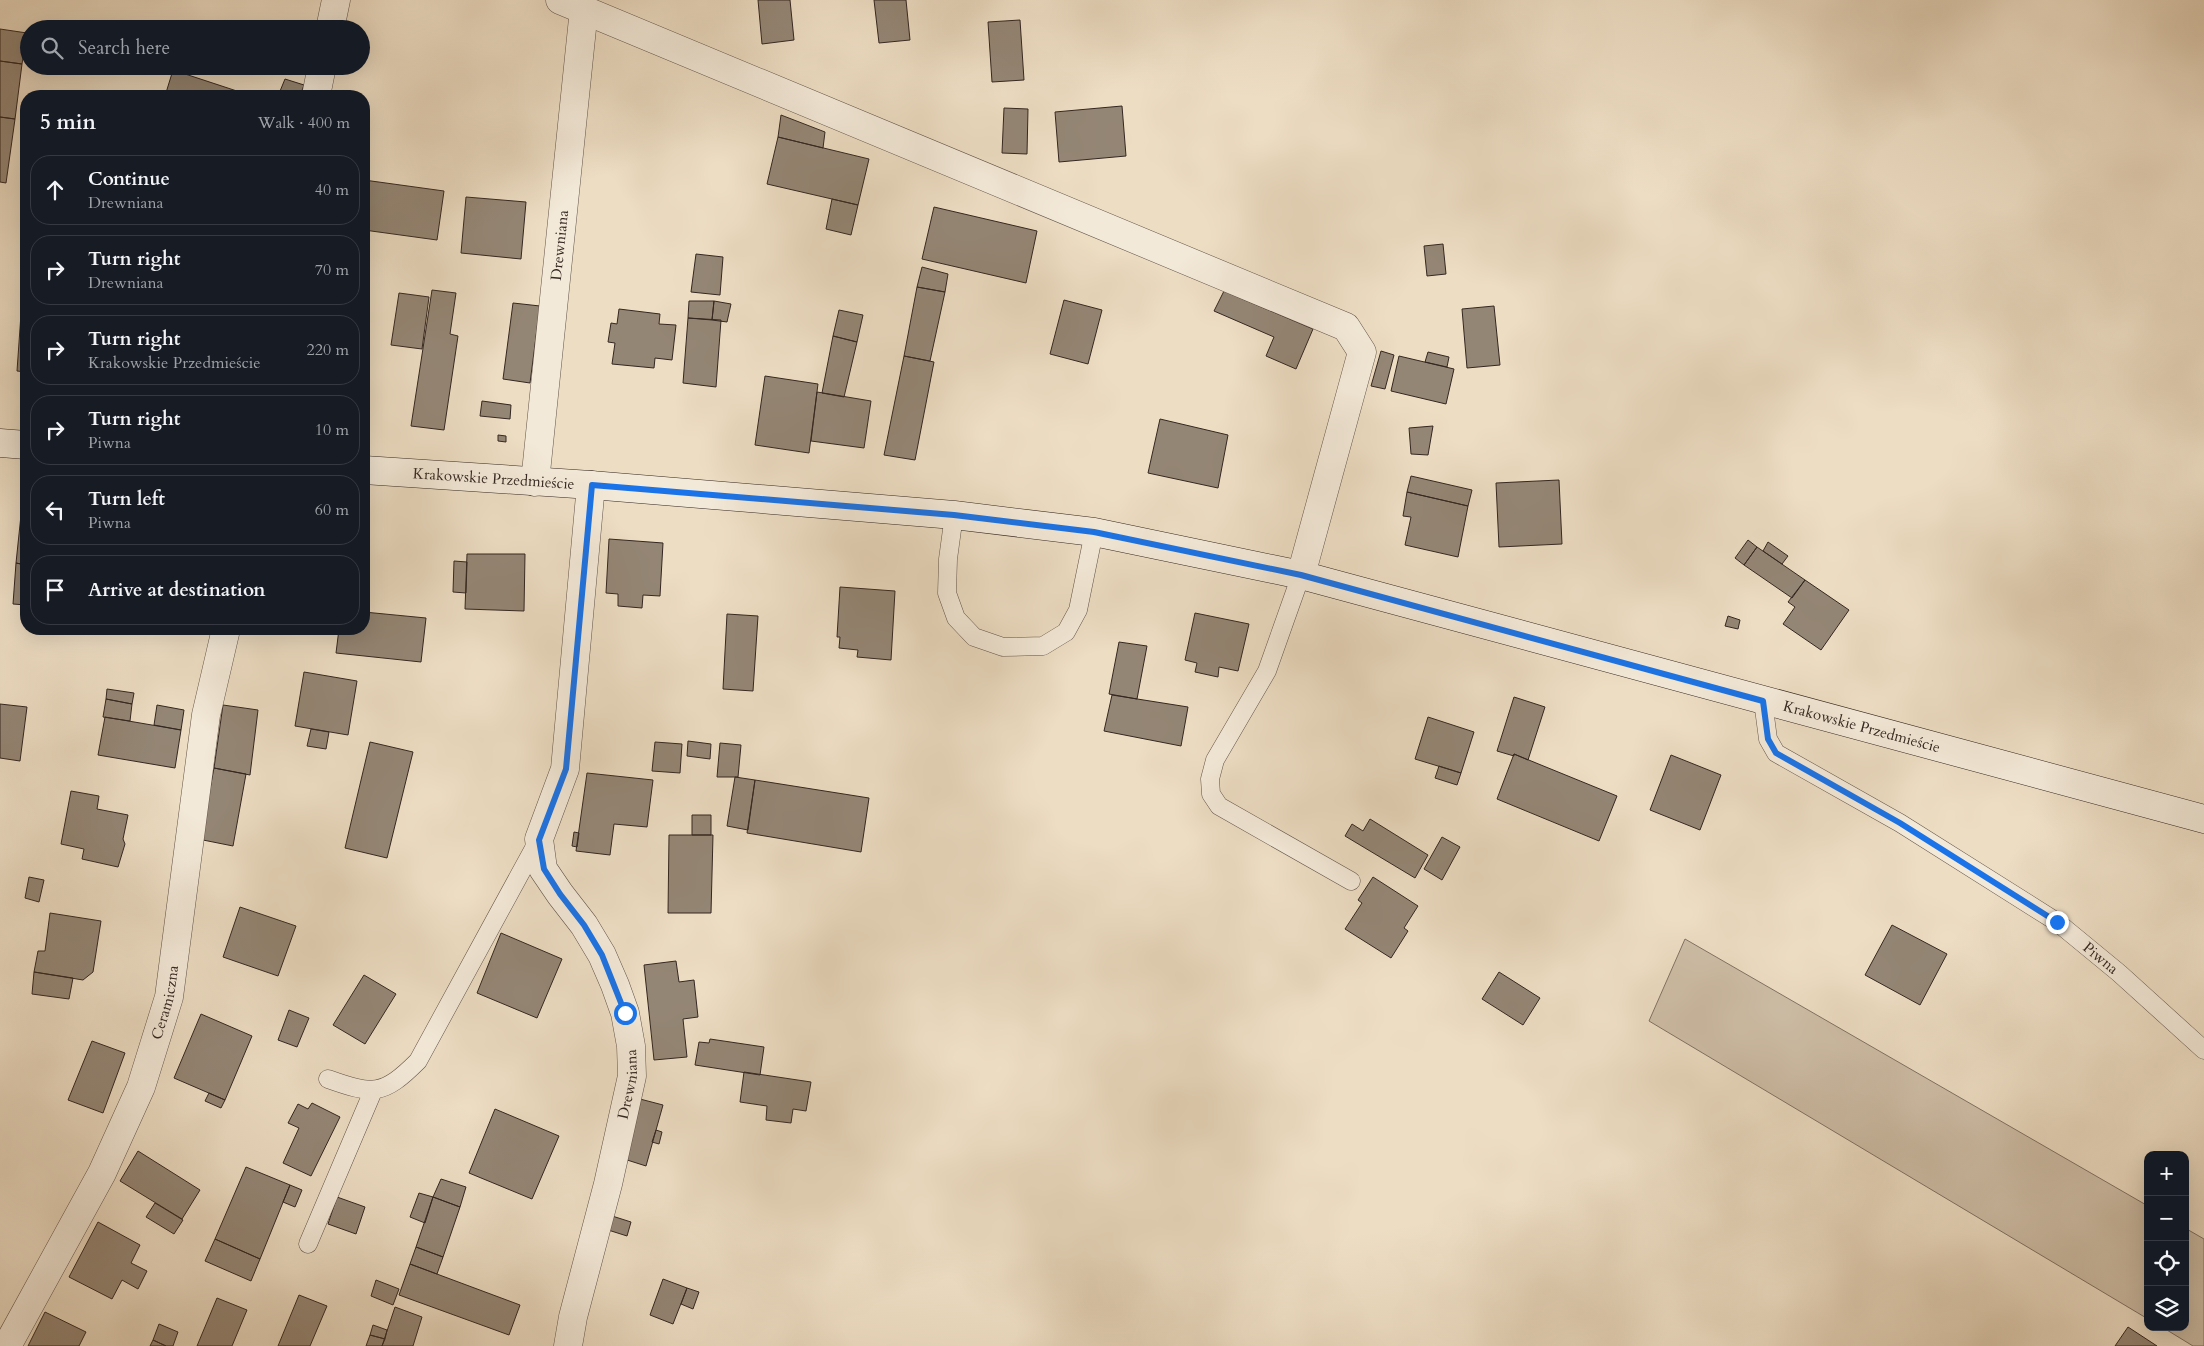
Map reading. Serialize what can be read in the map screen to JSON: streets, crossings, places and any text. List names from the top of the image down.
{
  "streets": {
    "street": ["Drewniana", "Krakowskie Przedmieście", "Ceramiczna"],
    "lane": ["Piwna"]
  },
  "crossings": [
    ["Drewniana", "Krakowskie Przedmieście"],
    ["Krakowskie Przedmieście", "Piwna"]
  ],
  "page": {
    "search": "Search here",
    "heading": ["5 min", "Walk · 400 m"],
    "list": [
      ["Continue", "Drewniana", "40 m"],
      ["Turn right", "Drewniana", "70 m"],
      ["Turn right", "Krakowskie Przedmieście", "220 m"],
      ["Turn right", "Piwna", "10 m"],
      ["Turn left", "Piwna", "60 m"],
      "Arrive at destination"
    ],
    "map_buttons": ["+", "−"]
  }
}
